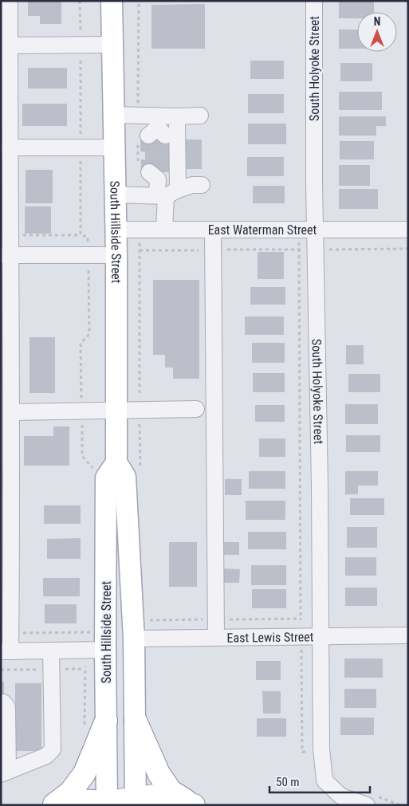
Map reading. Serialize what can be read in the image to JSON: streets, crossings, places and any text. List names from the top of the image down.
{
  "streets": {
    "main road": ["South Hillside Street"],
    "street": ["South Holyoke Street", "East Waterman Street", "East Lewis Street"]
  },
  "crossings": [
    ["South Holyoke Street", "East Waterman Street"],
    ["South Holyoke Street", "East Lewis Street"],
    ["East Waterman Street", "South Hillside Street"],
    ["South Hillside Street", "East Lewis Street"]
  ],
  "scale_bar": "50 m",
  "north": "top"
}
